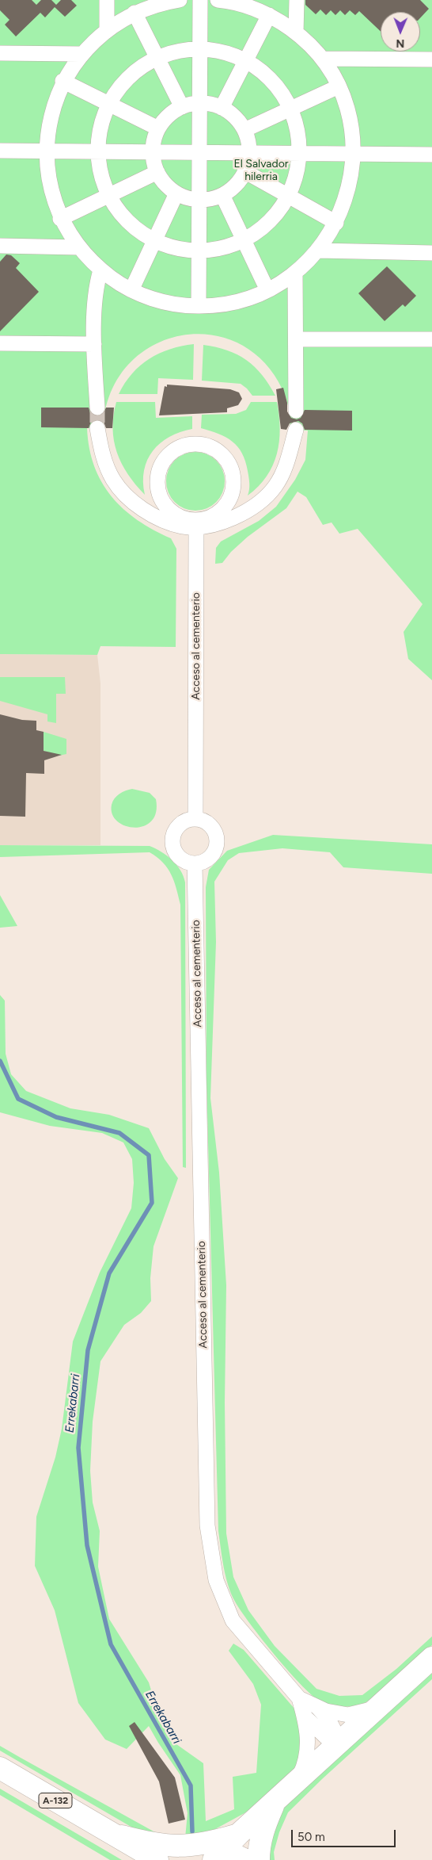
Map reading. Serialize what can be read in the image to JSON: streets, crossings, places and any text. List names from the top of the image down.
{
  "streets": {
    "main road": ["A-132"],
    "street": ["Acceso al cementerio"]
  },
  "water": ["Errekabarri"],
  "parks": ["El Salvador hilerria"],
  "scale_bar": "50 m",
  "north": "bottom"
}
